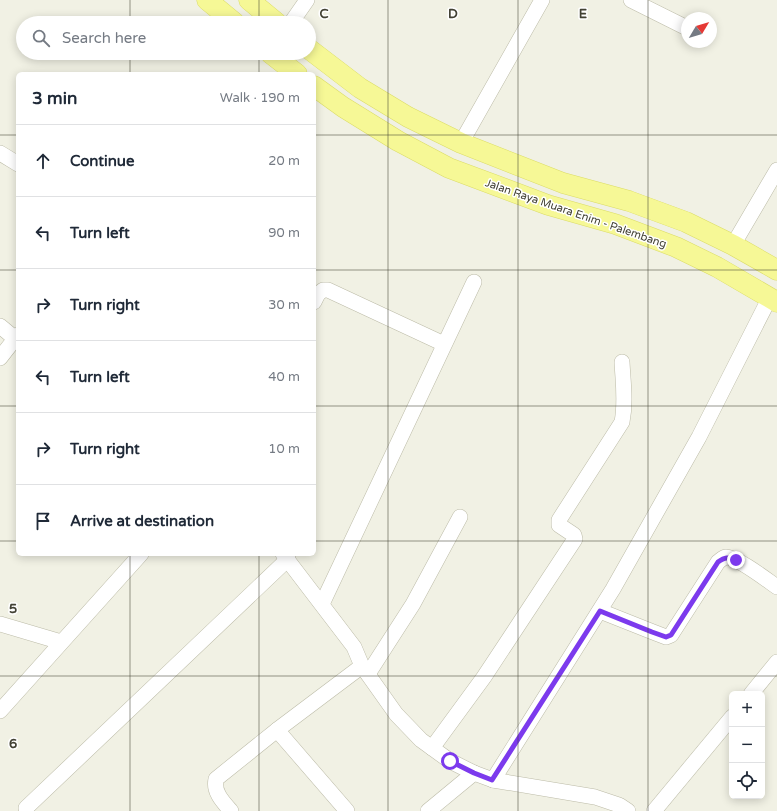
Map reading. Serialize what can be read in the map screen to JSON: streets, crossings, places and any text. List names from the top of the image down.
{
  "streets": {
    "main road": ["Jalan Raya Muara Enim - Palembang"]
  },
  "north": "top right",
  "page": {
    "search": "Search here",
    "heading": ["3 min", "Walk · 190 m"],
    "list": [
      ["Continue", "20 m"],
      ["Turn left", "90 m"],
      ["Turn right", "30 m"],
      ["Turn left", "40 m"],
      ["Turn right", "10 m"],
      "Arrive at destination"
    ],
    "map_buttons": ["+", "−"]
  },
  "grid": {
    "columns": ["C", "D", "E"],
    "rows": ["5", "6"]
  }
}
